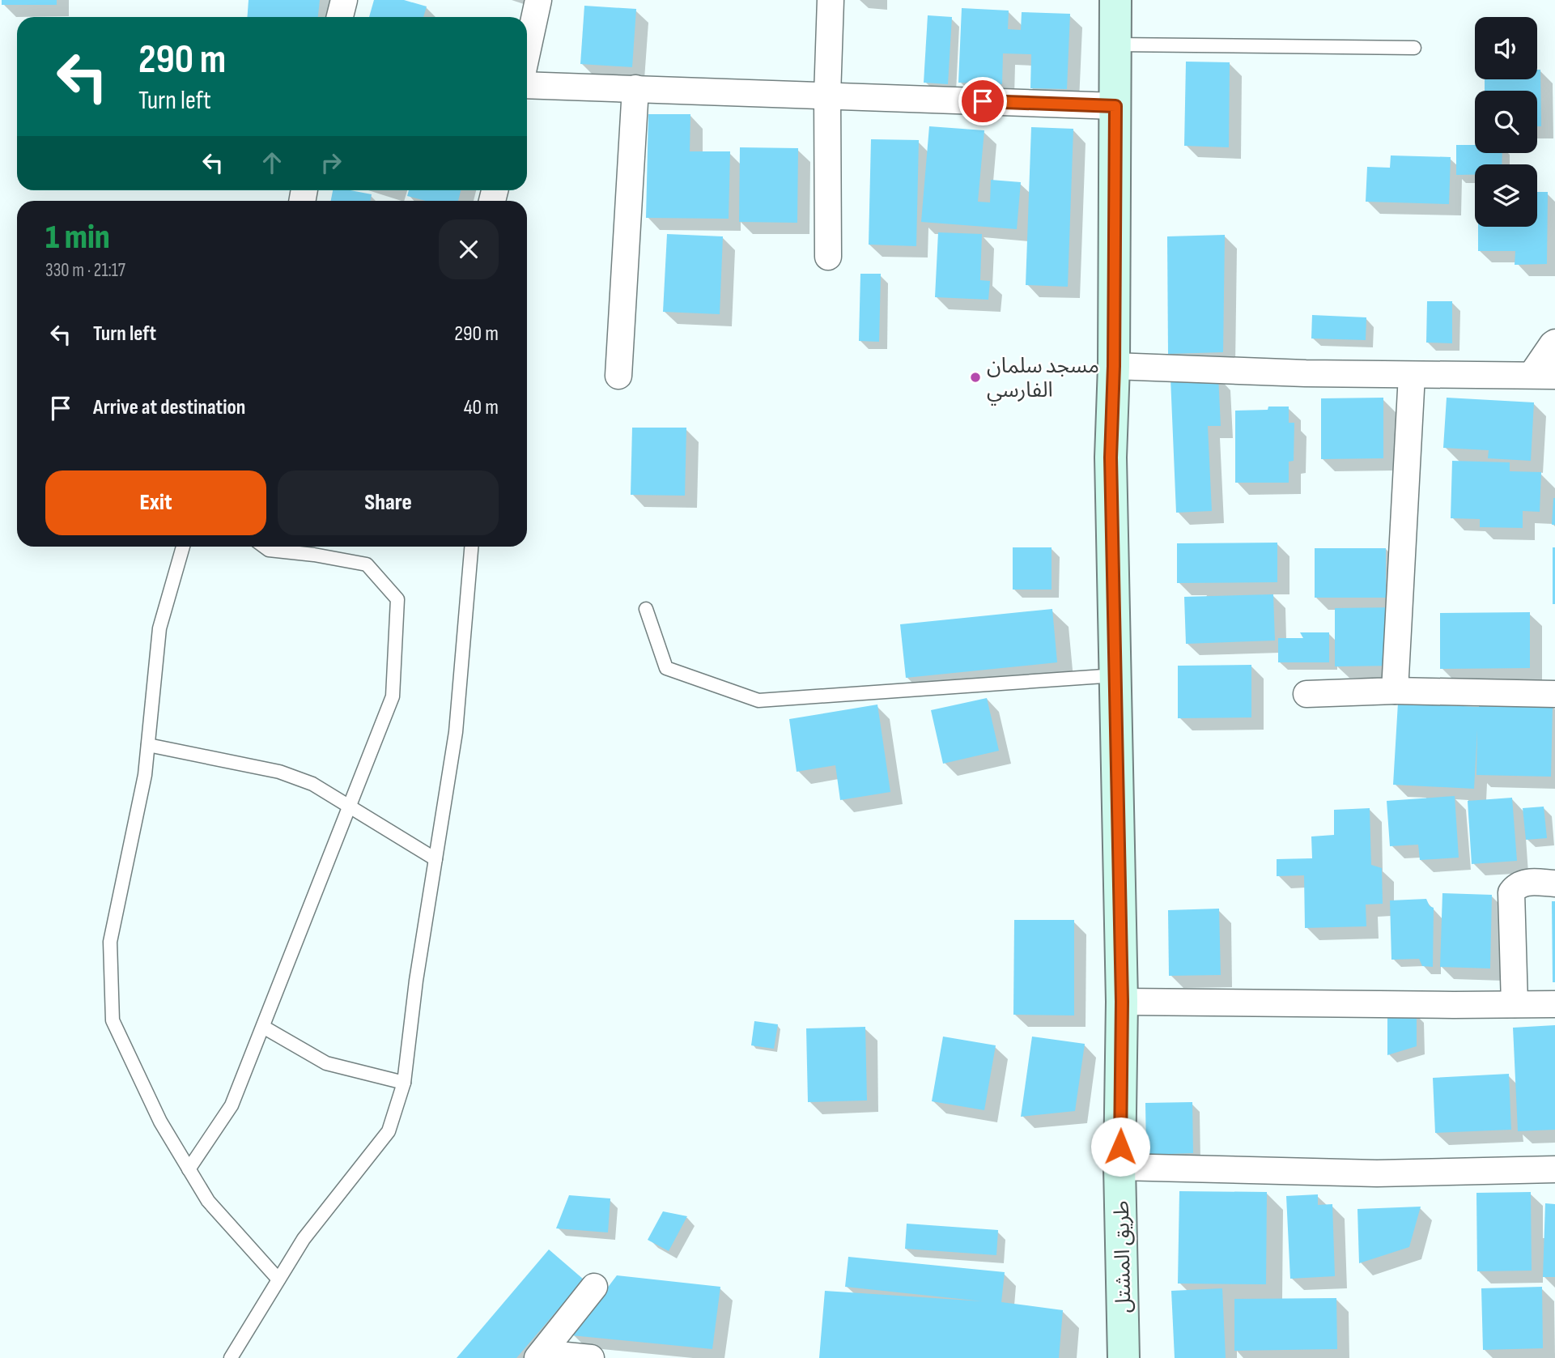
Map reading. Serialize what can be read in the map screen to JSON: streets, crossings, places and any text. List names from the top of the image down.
{
  "streets": {
    "main road": ["طريق المشتل"]
  },
  "places": ["مسجد سلمان الفارسي"],
  "page": {
    "turn": ["290 m", "Turn left"],
    "heading": ["1 min", "330 m · 21:17"],
    "list": [
      {
        "name": "Turn left",
        "value": "290 m"
      },
      {
        "name": "Arrive at destination",
        "value": "40 m"
      }
    ],
    "buttons": ["Exit", "Share"]
  }
}
